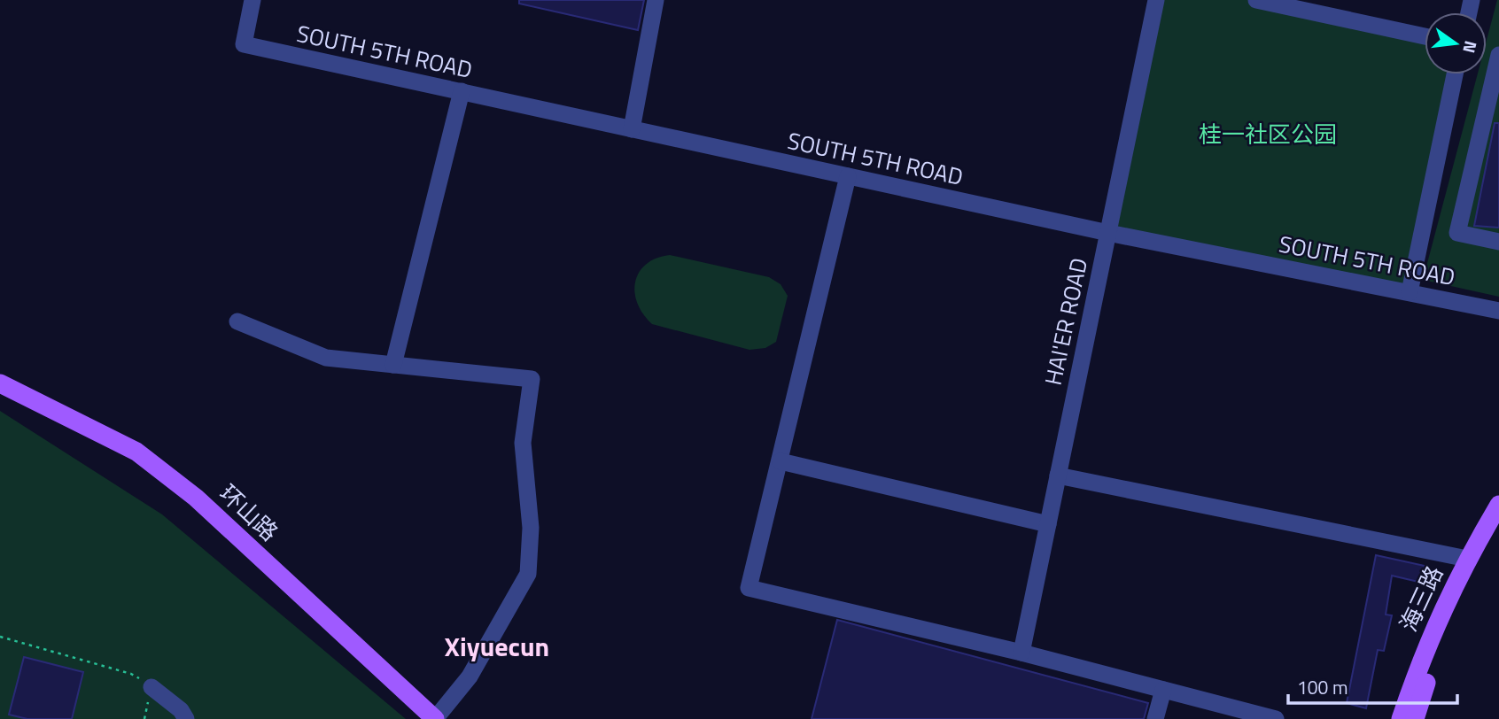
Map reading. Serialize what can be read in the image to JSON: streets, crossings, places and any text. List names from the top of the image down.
{
  "streets": {
    "main road": ["环山路", "海三路"],
    "street": ["SOUTH 5TH ROAD", "HAI'ER ROAD"]
  },
  "crossings": [
    ["SOUTH 5TH ROAD", "HAI'ER ROAD"]
  ],
  "districts": ["Xiyuecun"],
  "parks": ["桂一社区公园"],
  "scale_bar": "100 m",
  "north": "right"
}
